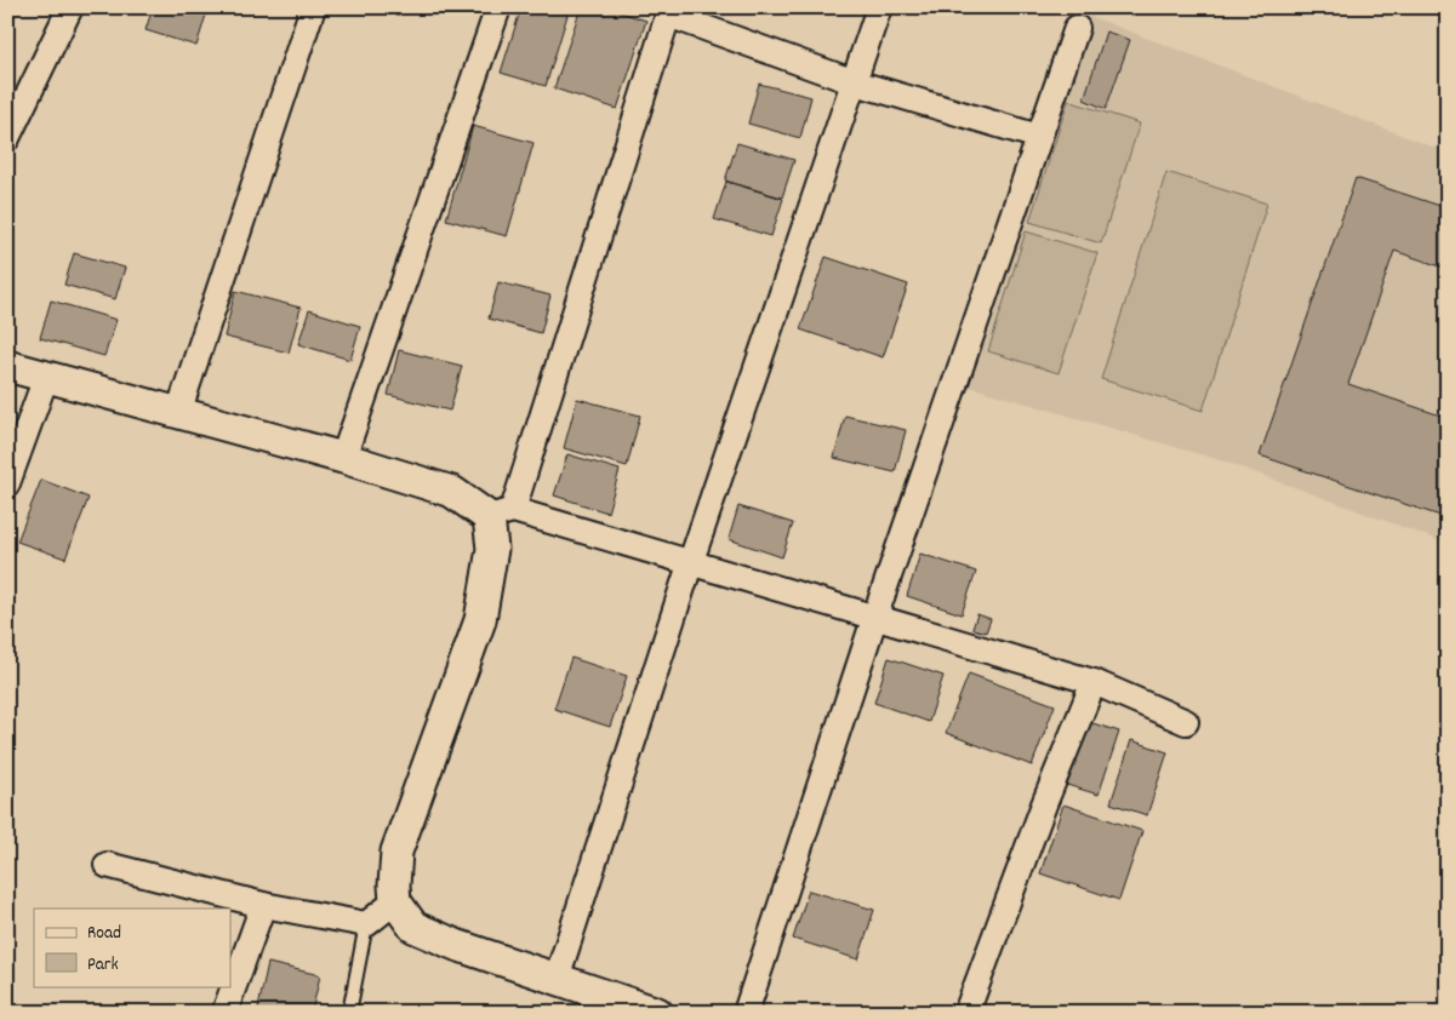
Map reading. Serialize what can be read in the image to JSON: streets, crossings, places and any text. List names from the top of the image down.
{
  "legend": ["Road", "Park"]
}
